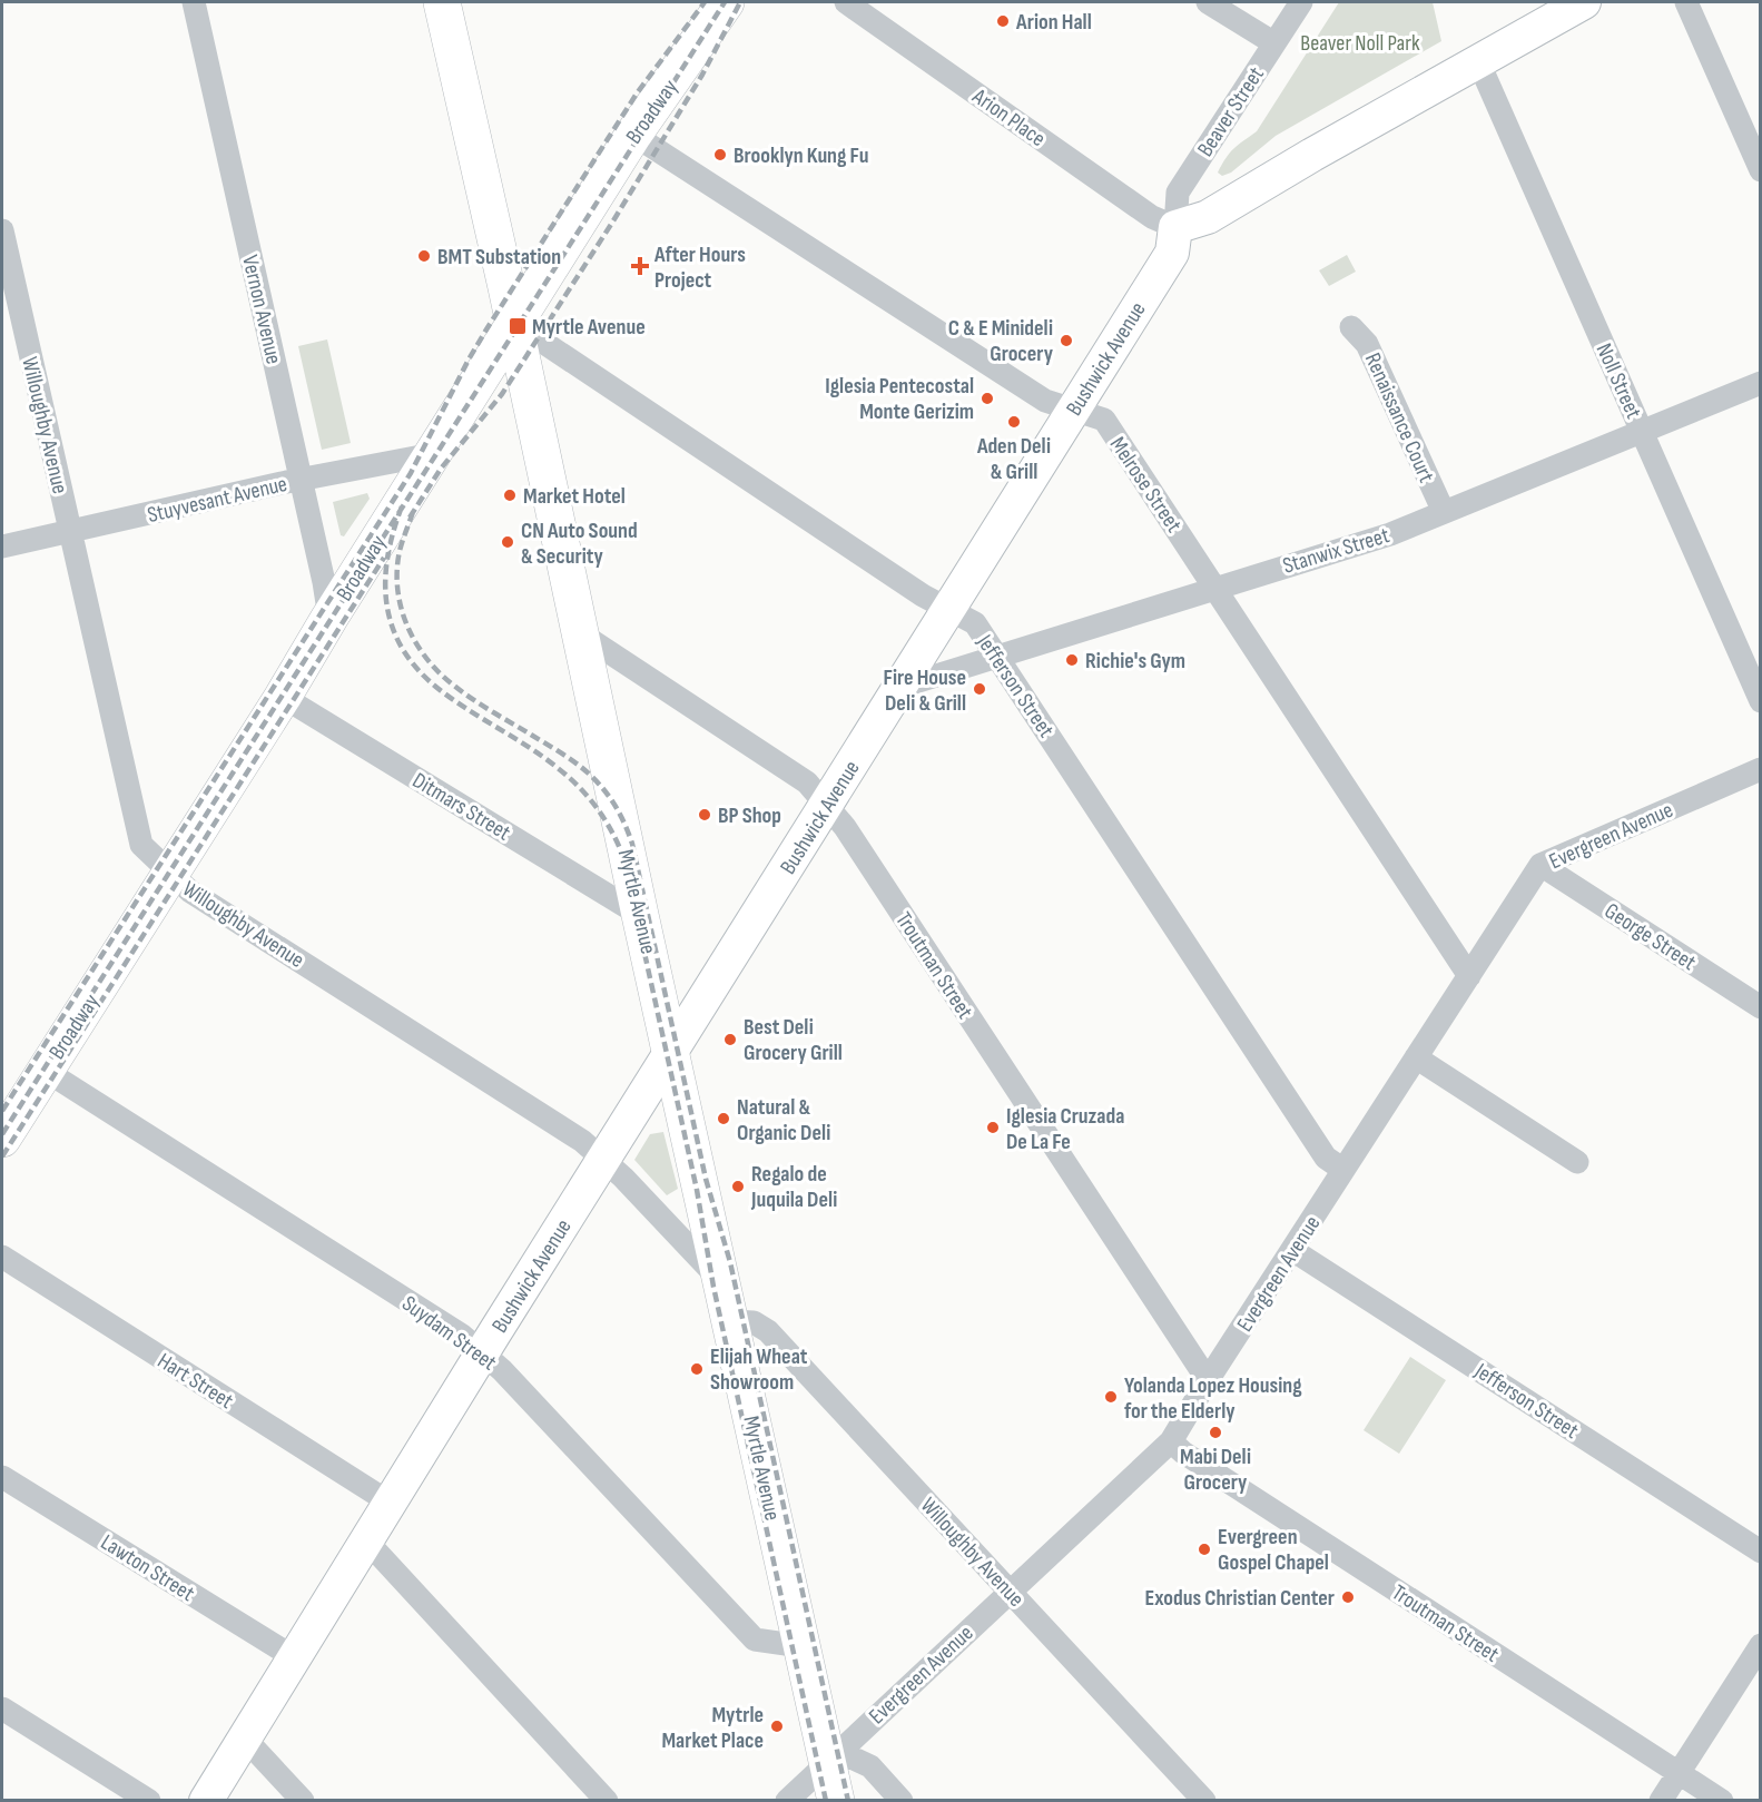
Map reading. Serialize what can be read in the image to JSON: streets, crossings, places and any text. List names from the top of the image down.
{
  "streets": {
    "main road": ["Broadway", "Bushwick Avenue", "Myrtle Avenue"],
    "street": [
      "Beaver Street",
      "Arion Place",
      "Vernon Avenue",
      "Noll Street",
      "Renaissance Court",
      "Willoughby Avenue",
      "Melrose Street",
      "Stuyvesant Avenue",
      "Stanwix Street",
      "Jefferson Street",
      "Ditmars Street",
      "Evergreen Avenue",
      "George Street",
      "Troutman Street",
      "Suydam Street",
      "Hart Street",
      "Lawton Street"
    ]
  },
  "crossings": [
    ["Broadway", "Vernon Avenue"],
    ["Broadway", "Willoughby Avenue"],
    ["Broadway", "Melrose Street"],
    ["Broadway", "Stuyvesant Avenue"],
    ["Broadway", "Jefferson Street"],
    ["Broadway", "Ditmars Street"],
    ["Broadway", "Myrtle Avenue"],
    ["Broadway", "Suydam Street"],
    ["Beaver Street", "Arion Place"],
    ["Beaver Street", "Bushwick Avenue"],
    ["Arion Place", "Bushwick Avenue"],
    ["Vernon Avenue", "Stuyvesant Avenue"],
    ["Bushwick Avenue", "Willoughby Avenue"],
    ["Bushwick Avenue", "Melrose Street"],
    ["Bushwick Avenue", "Stanwix Street"],
    ["Bushwick Avenue", "Jefferson Street"],
    ["Bushwick Avenue", "Myrtle Avenue"],
    ["Bushwick Avenue", "Troutman Street"],
    ["Bushwick Avenue", "Suydam Street"],
    ["Bushwick Avenue", "Hart Street"],
    ["Bushwick Avenue", "Lawton Street"],
    ["Noll Street", "Stanwix Street"],
    ["Renaissance Court", "Stanwix Street"],
    ["Willoughby Avenue", "Stuyvesant Avenue"],
    ["Willoughby Avenue", "Evergreen Avenue"],
    ["Willoughby Avenue", "Myrtle Avenue"],
    ["Melrose Street", "Stanwix Street"],
    ["Melrose Street", "Evergreen Avenue"],
    ["Stanwix Street", "Jefferson Street"],
    ["Jefferson Street", "Evergreen Avenue"],
    ["Jefferson Street", "Myrtle Avenue"],
    ["Ditmars Street", "Myrtle Avenue"],
    ["Evergreen Avenue", "Myrtle Avenue"],
    ["Evergreen Avenue", "George Street"],
    ["Evergreen Avenue", "Troutman Street"],
    ["Myrtle Avenue", "Troutman Street"],
    ["Myrtle Avenue", "Suydam Street"]
  ],
  "parks": ["Beaver Noll Park"],
  "places": {
    "other": [
      "Arion Hall",
      "Brooklyn Kung Fu",
      "BMT Substation",
      "C & E Minideli Grocery",
      "Iglesia Pentecostal Monte Gerizim",
      "Aden Deli & Grill",
      "Market Hotel",
      "CN Auto Sound & Security",
      "Richie's Gym",
      "Fire House Deli & Grill",
      "BP Shop",
      "Best Deli Grocery Grill",
      "Natural & Organic Deli",
      "Iglesia Cruzada De La Fe",
      "Regalo de Juquila Deli",
      "Elijah Wheat Showroom",
      "Yolanda Lopez Housing for the Elderly",
      "Mabi Deli Grocery",
      "Evergreen Gospel Chapel",
      "Exodus Christian Center",
      "Mytrle Market Place"
    ],
    "health": ["After Hours Project"],
    "transit": ["Myrtle Avenue"]
  }
}
